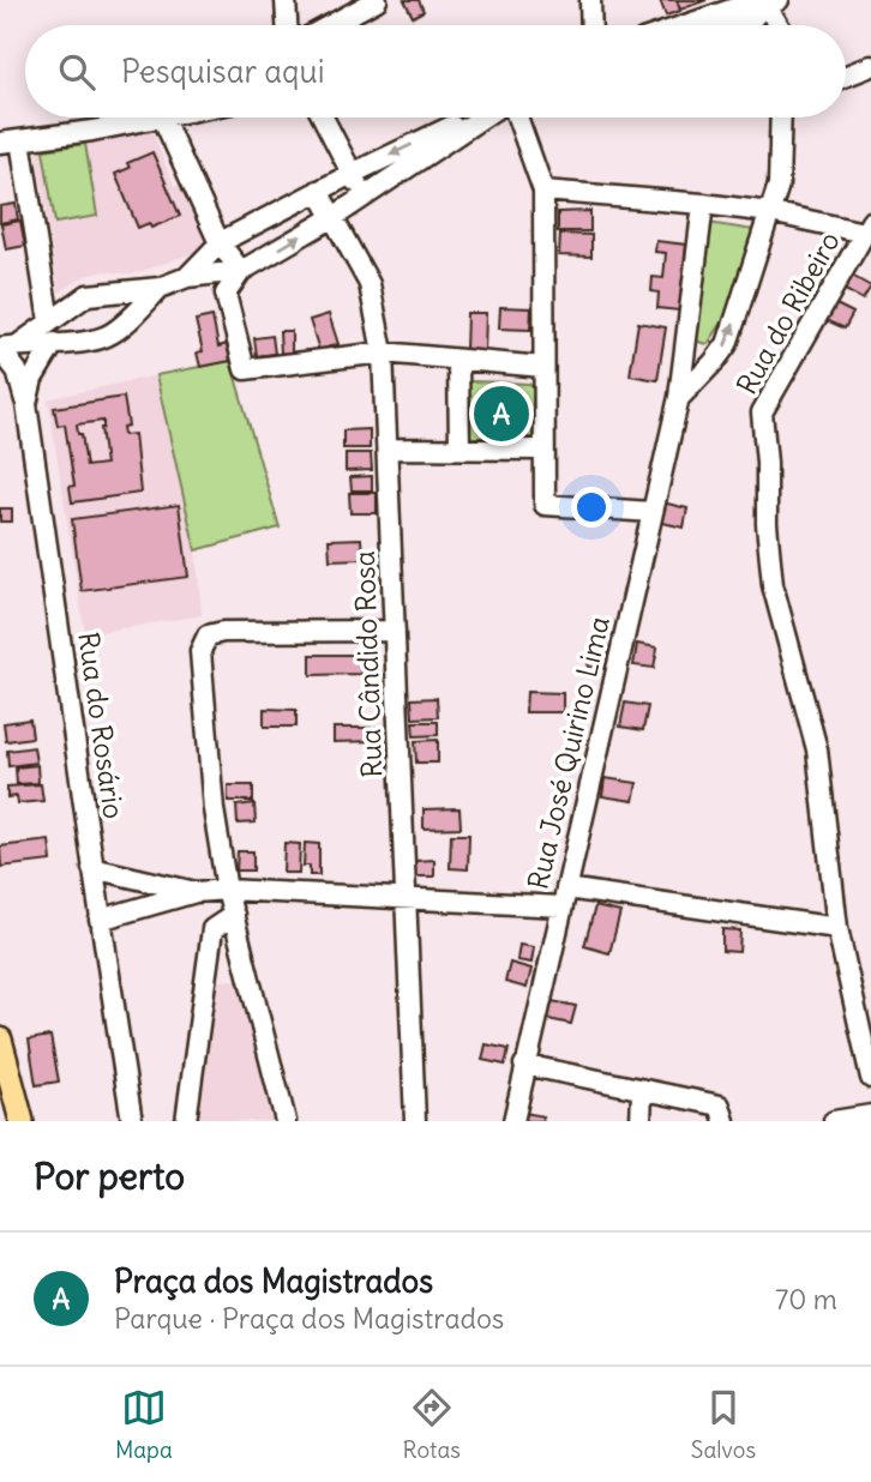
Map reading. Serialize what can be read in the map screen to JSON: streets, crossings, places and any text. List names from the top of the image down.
{
  "streets": {
    "street": [
      "Rua do Ribeiro",
      "Rua Cândido Rosa",
      "Rua do Rosário",
      "Rua José Quirino Lima"
    ]
  },
  "page": {
    "search": "Pesquisar aqui",
    "pins": "A",
    "heading": "Por perto",
    "list": [
      {
        "mark": "A",
        "name": "Praça dos Magistrados",
        "note": "Parque · Praça dos Magistrados",
        "value": "70 m"
      }
    ],
    "nav": ["Mapa", "Rotas", "Salvos"]
  }
}
